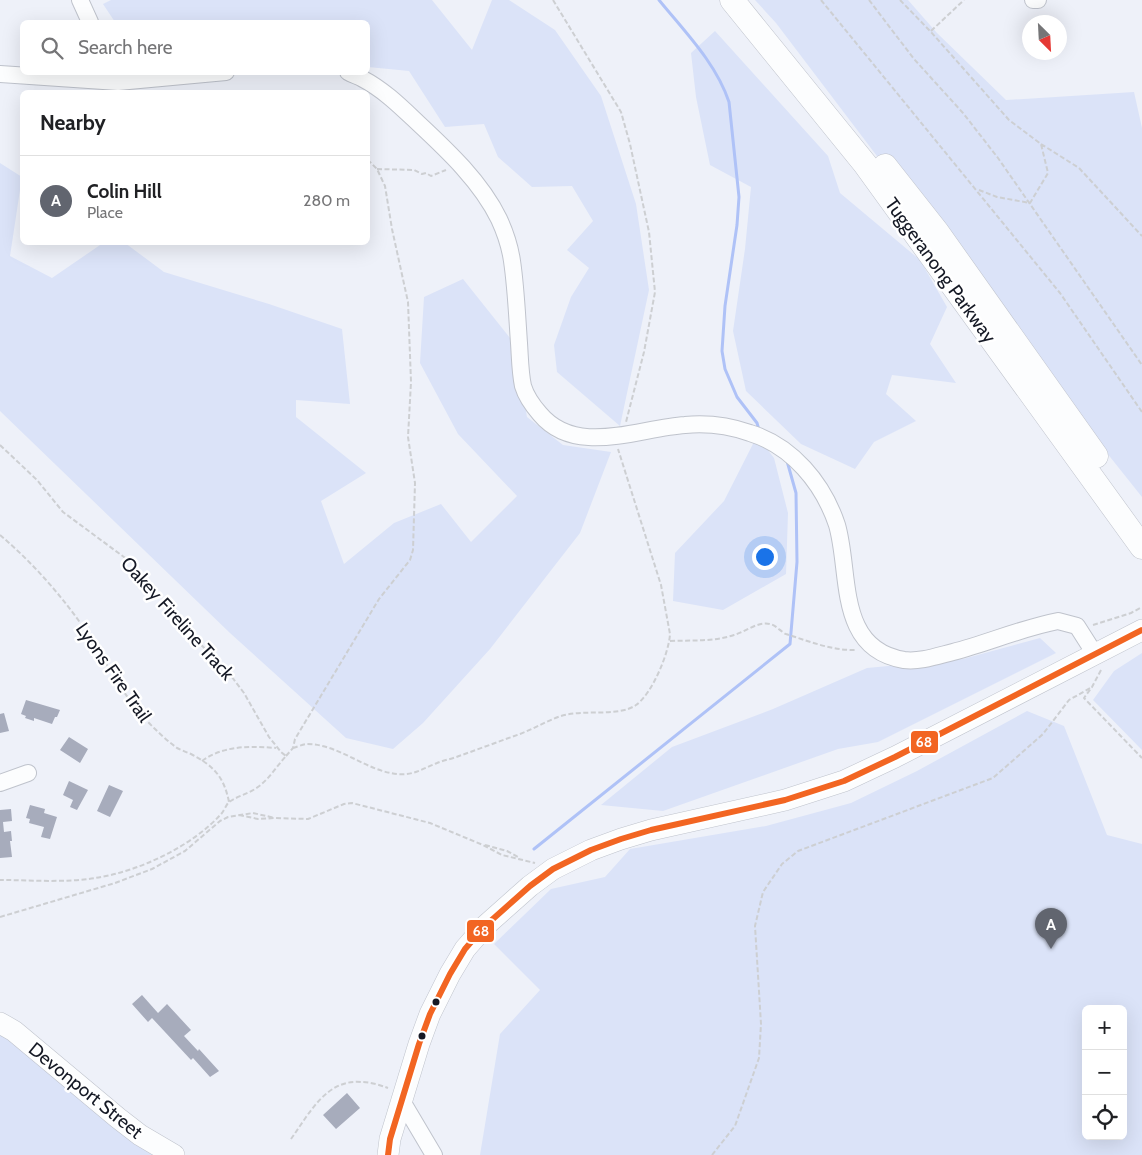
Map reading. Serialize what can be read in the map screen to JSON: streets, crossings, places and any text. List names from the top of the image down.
{
  "streets": {
    "highway": ["Tuggeranong Parkway"],
    "main road": ["Devonport Street"],
    "path": ["Oakey Fireline Track", "Lyons Fire Trail"]
  },
  "lines": ["transit line 68"],
  "north": "bottom right",
  "page": {
    "search": "Search here",
    "heading": "Nearby",
    "list": [
      {
        "mark": "A",
        "name": "Colin Hill",
        "note": "Place",
        "value": "280 m"
      }
    ],
    "pins": "A",
    "map_buttons": ["+", "−"]
  }
}
